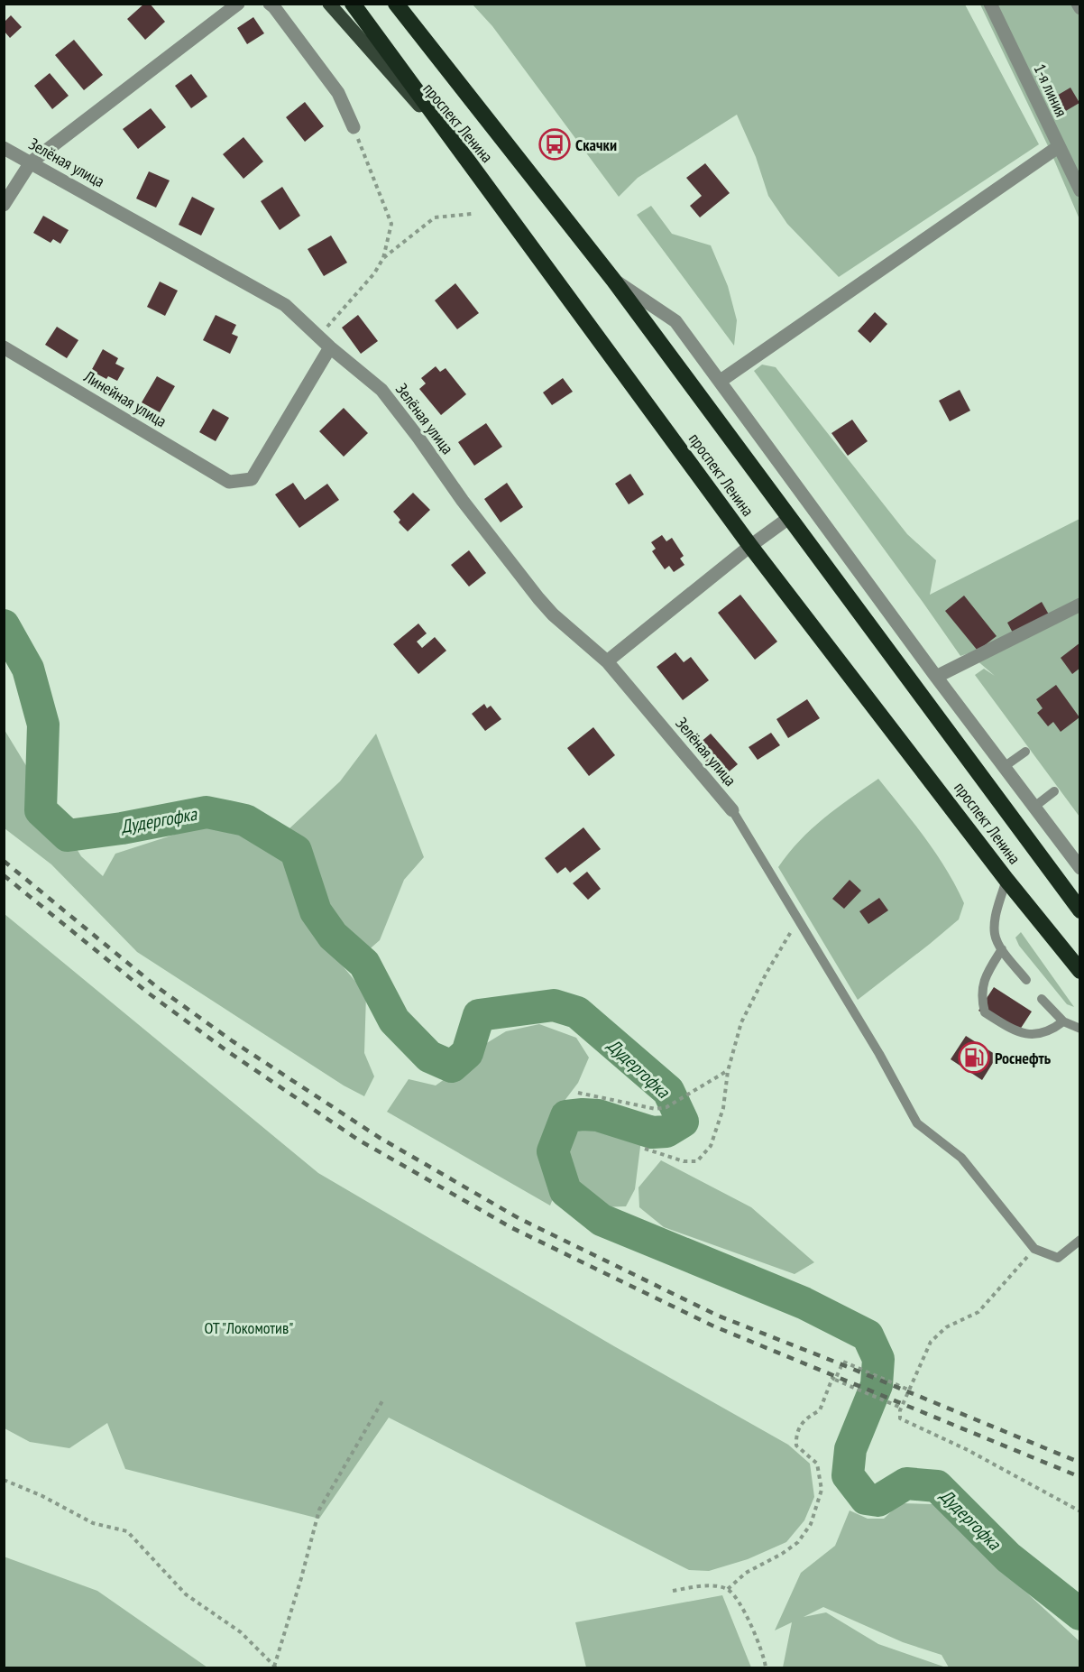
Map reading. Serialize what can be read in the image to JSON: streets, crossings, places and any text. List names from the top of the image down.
{
  "streets": {
    "highway": ["проспект Ленина"],
    "street": ["1-я линия", "Зелёная улица", "Линейная улица"]
  },
  "crossings": [
    ["Зелёная улица", "Линейная улица"]
  ],
  "water": ["Дудергофка"],
  "parks": ["ОТ \"Локомотив\""],
  "places": {
    "bus stop": ["Скачки"],
    "fuel station": ["Роснефть"]
  }
}
